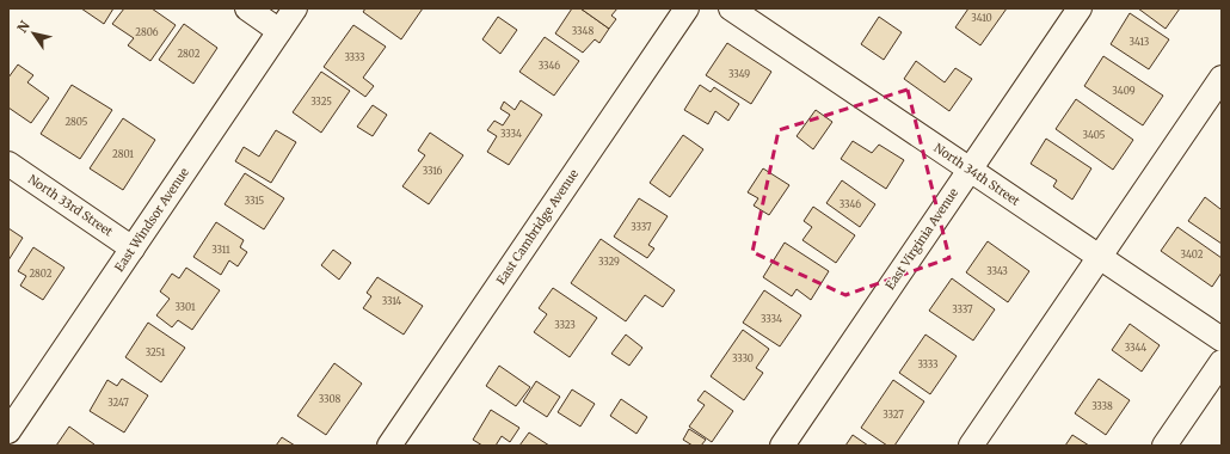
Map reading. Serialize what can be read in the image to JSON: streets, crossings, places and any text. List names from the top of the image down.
{
  "streets": {
    "street": [
      "North 34th Street",
      "North 33rd Street",
      "East Windsor Avenue",
      "East Cambridge Avenue",
      "East Virginia Avenue"
    ]
  },
  "crossings": [
    ["North 34th Street", "East Virginia Avenue"],
    ["North 33rd Street", "East Windsor Avenue"]
  ],
  "house_numbers": [
    "3410",
    "3348",
    "2806",
    "3413",
    "2802",
    "3333",
    "3346",
    "3349",
    "3409",
    "3325",
    "2805",
    "3334",
    "3405",
    "2801",
    "3316",
    "3315",
    "3346",
    "3337",
    "3311",
    "3402",
    "3329",
    "3343",
    "2802",
    "3314",
    "3301",
    "3337",
    "3334",
    "3323",
    "3344",
    "3251",
    "3330",
    "3333",
    "3308",
    "3247",
    "3338",
    "3327"
  ],
  "north": "top left"
}
